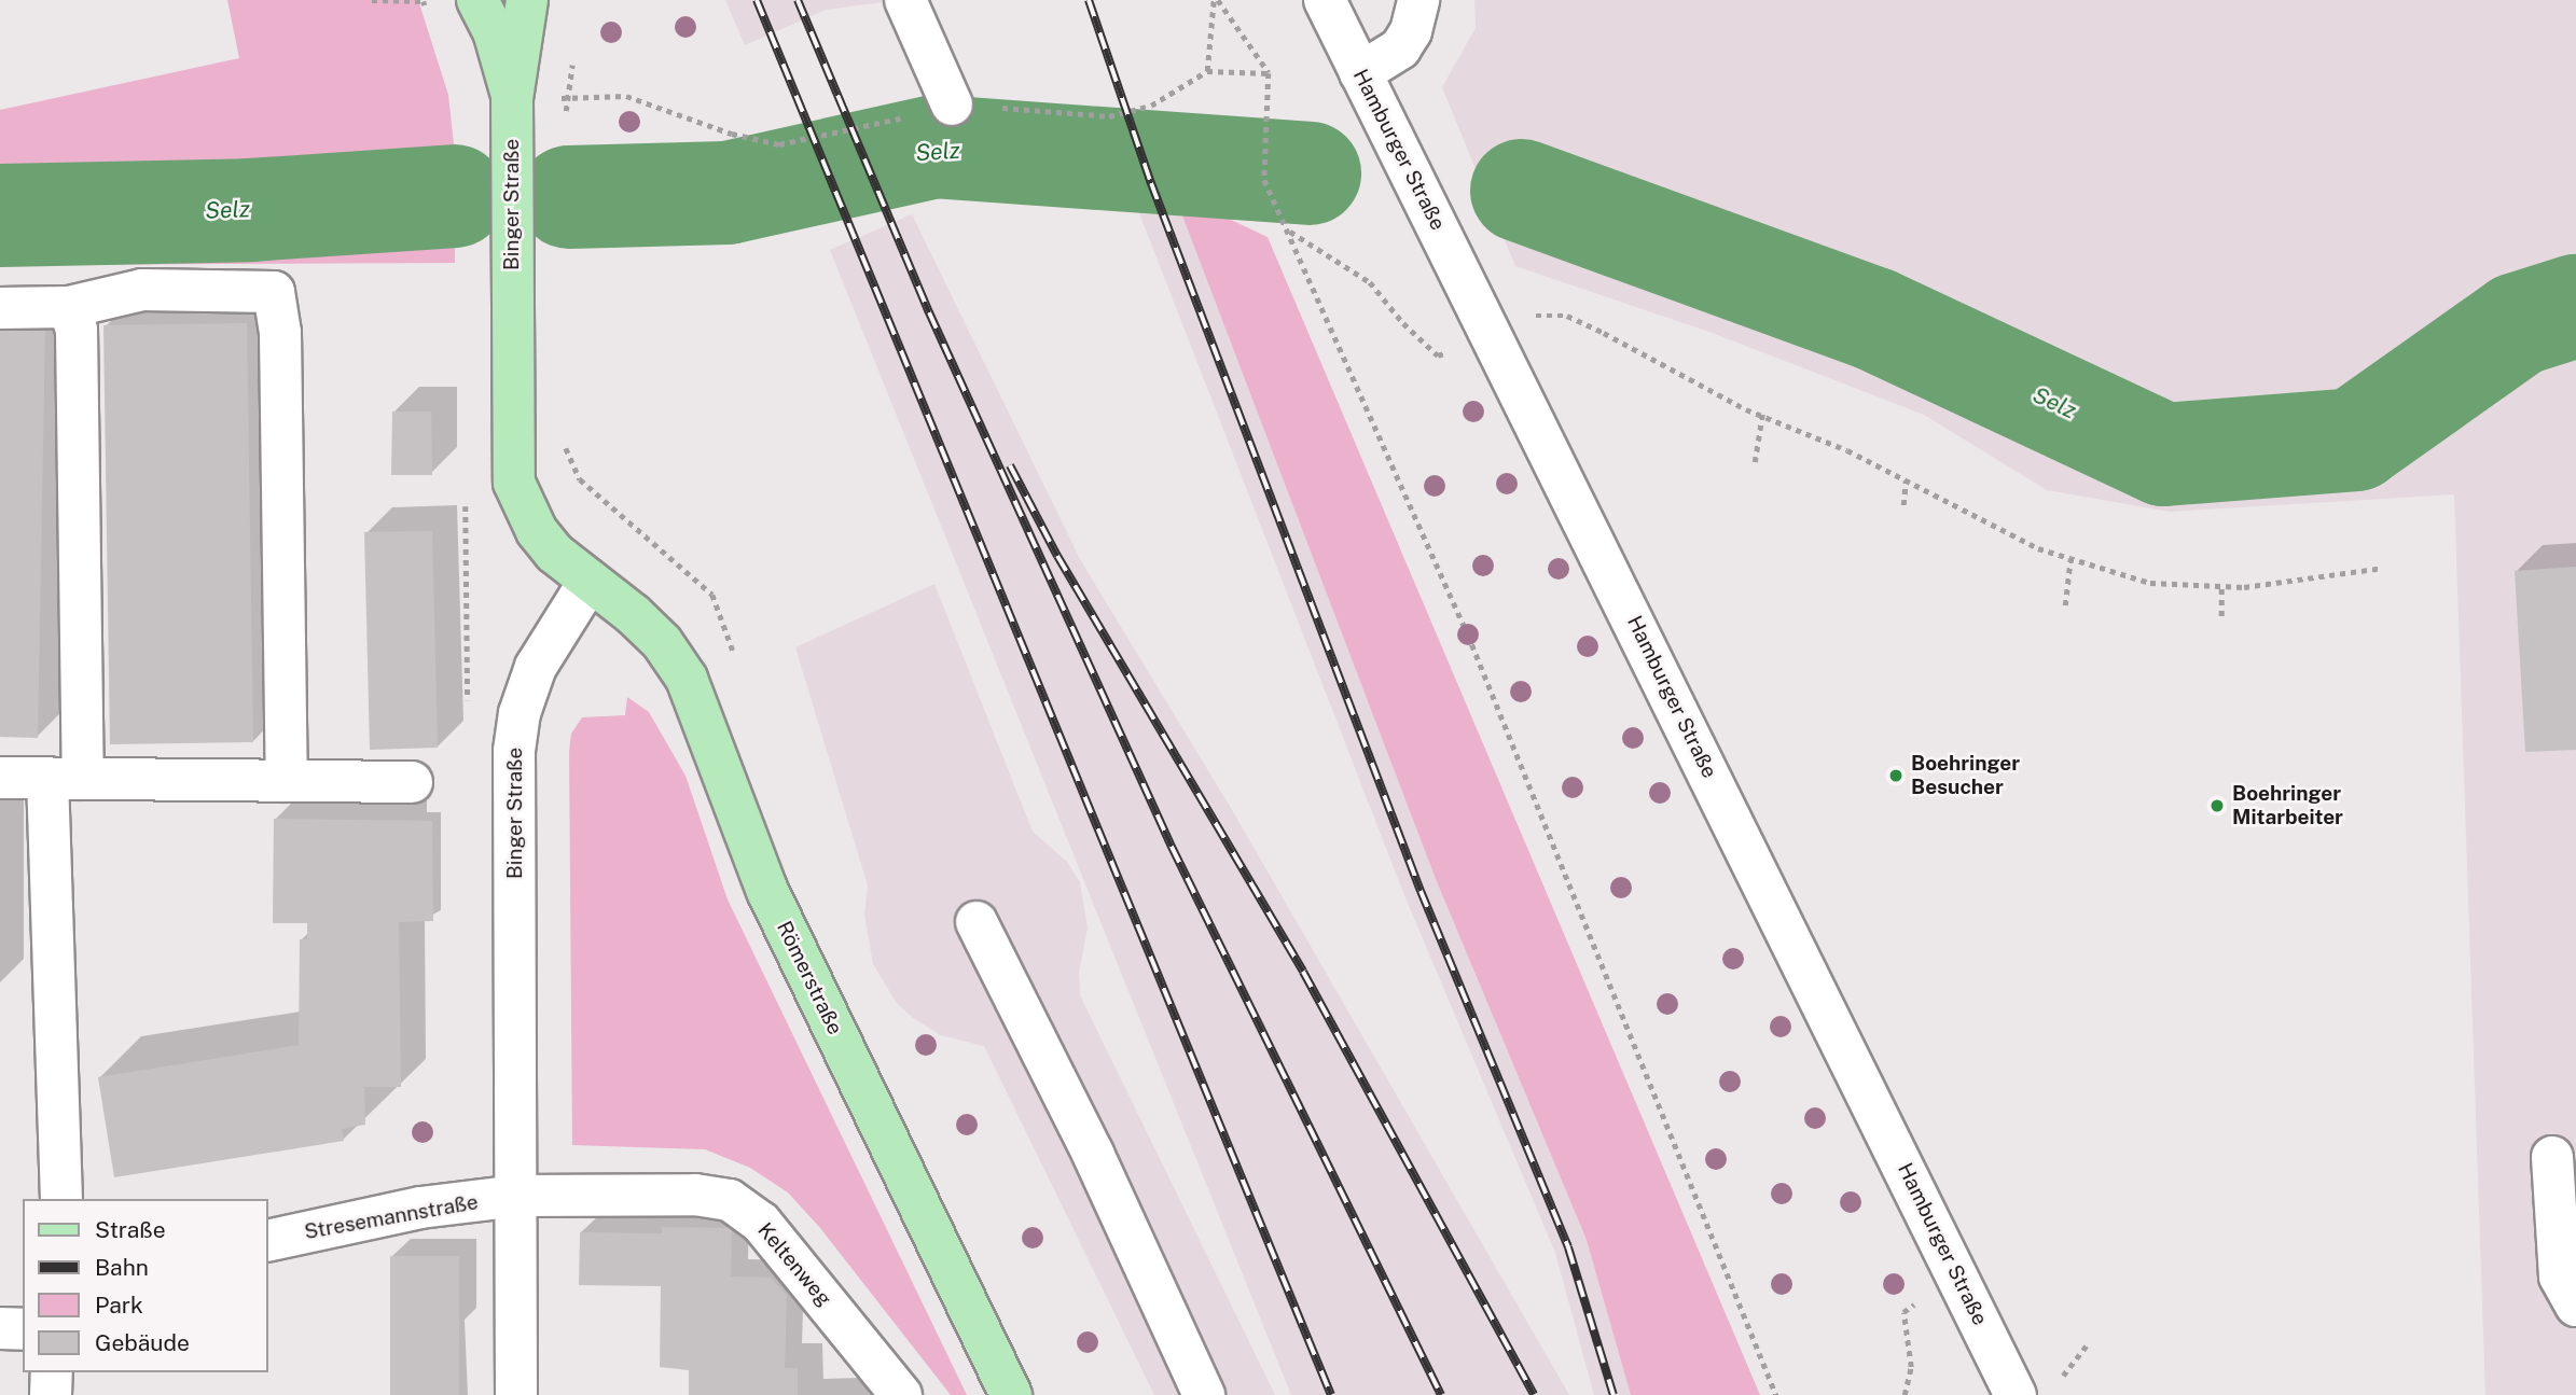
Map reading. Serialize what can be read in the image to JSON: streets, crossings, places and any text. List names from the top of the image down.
{
  "streets": {
    "main road": ["Binger Straße", "Römerstraße"],
    "street": ["Hamburger Straße", "Stresemannstraße", "Keltenweg"]
  },
  "crossings": [
    ["Binger Straße", "Römerstraße"],
    ["Binger Straße", "Stresemannstraße"],
    ["Binger Straße", "Keltenweg"],
    ["Stresemannstraße", "Keltenweg"]
  ],
  "water": ["Selz"],
  "places": ["Boehringer Besucher", "Boehringer Mitarbeiter"],
  "legend": [
    "Straße",
    "Bahn",
    "Park",
    "Gebäude"
  ]
}
